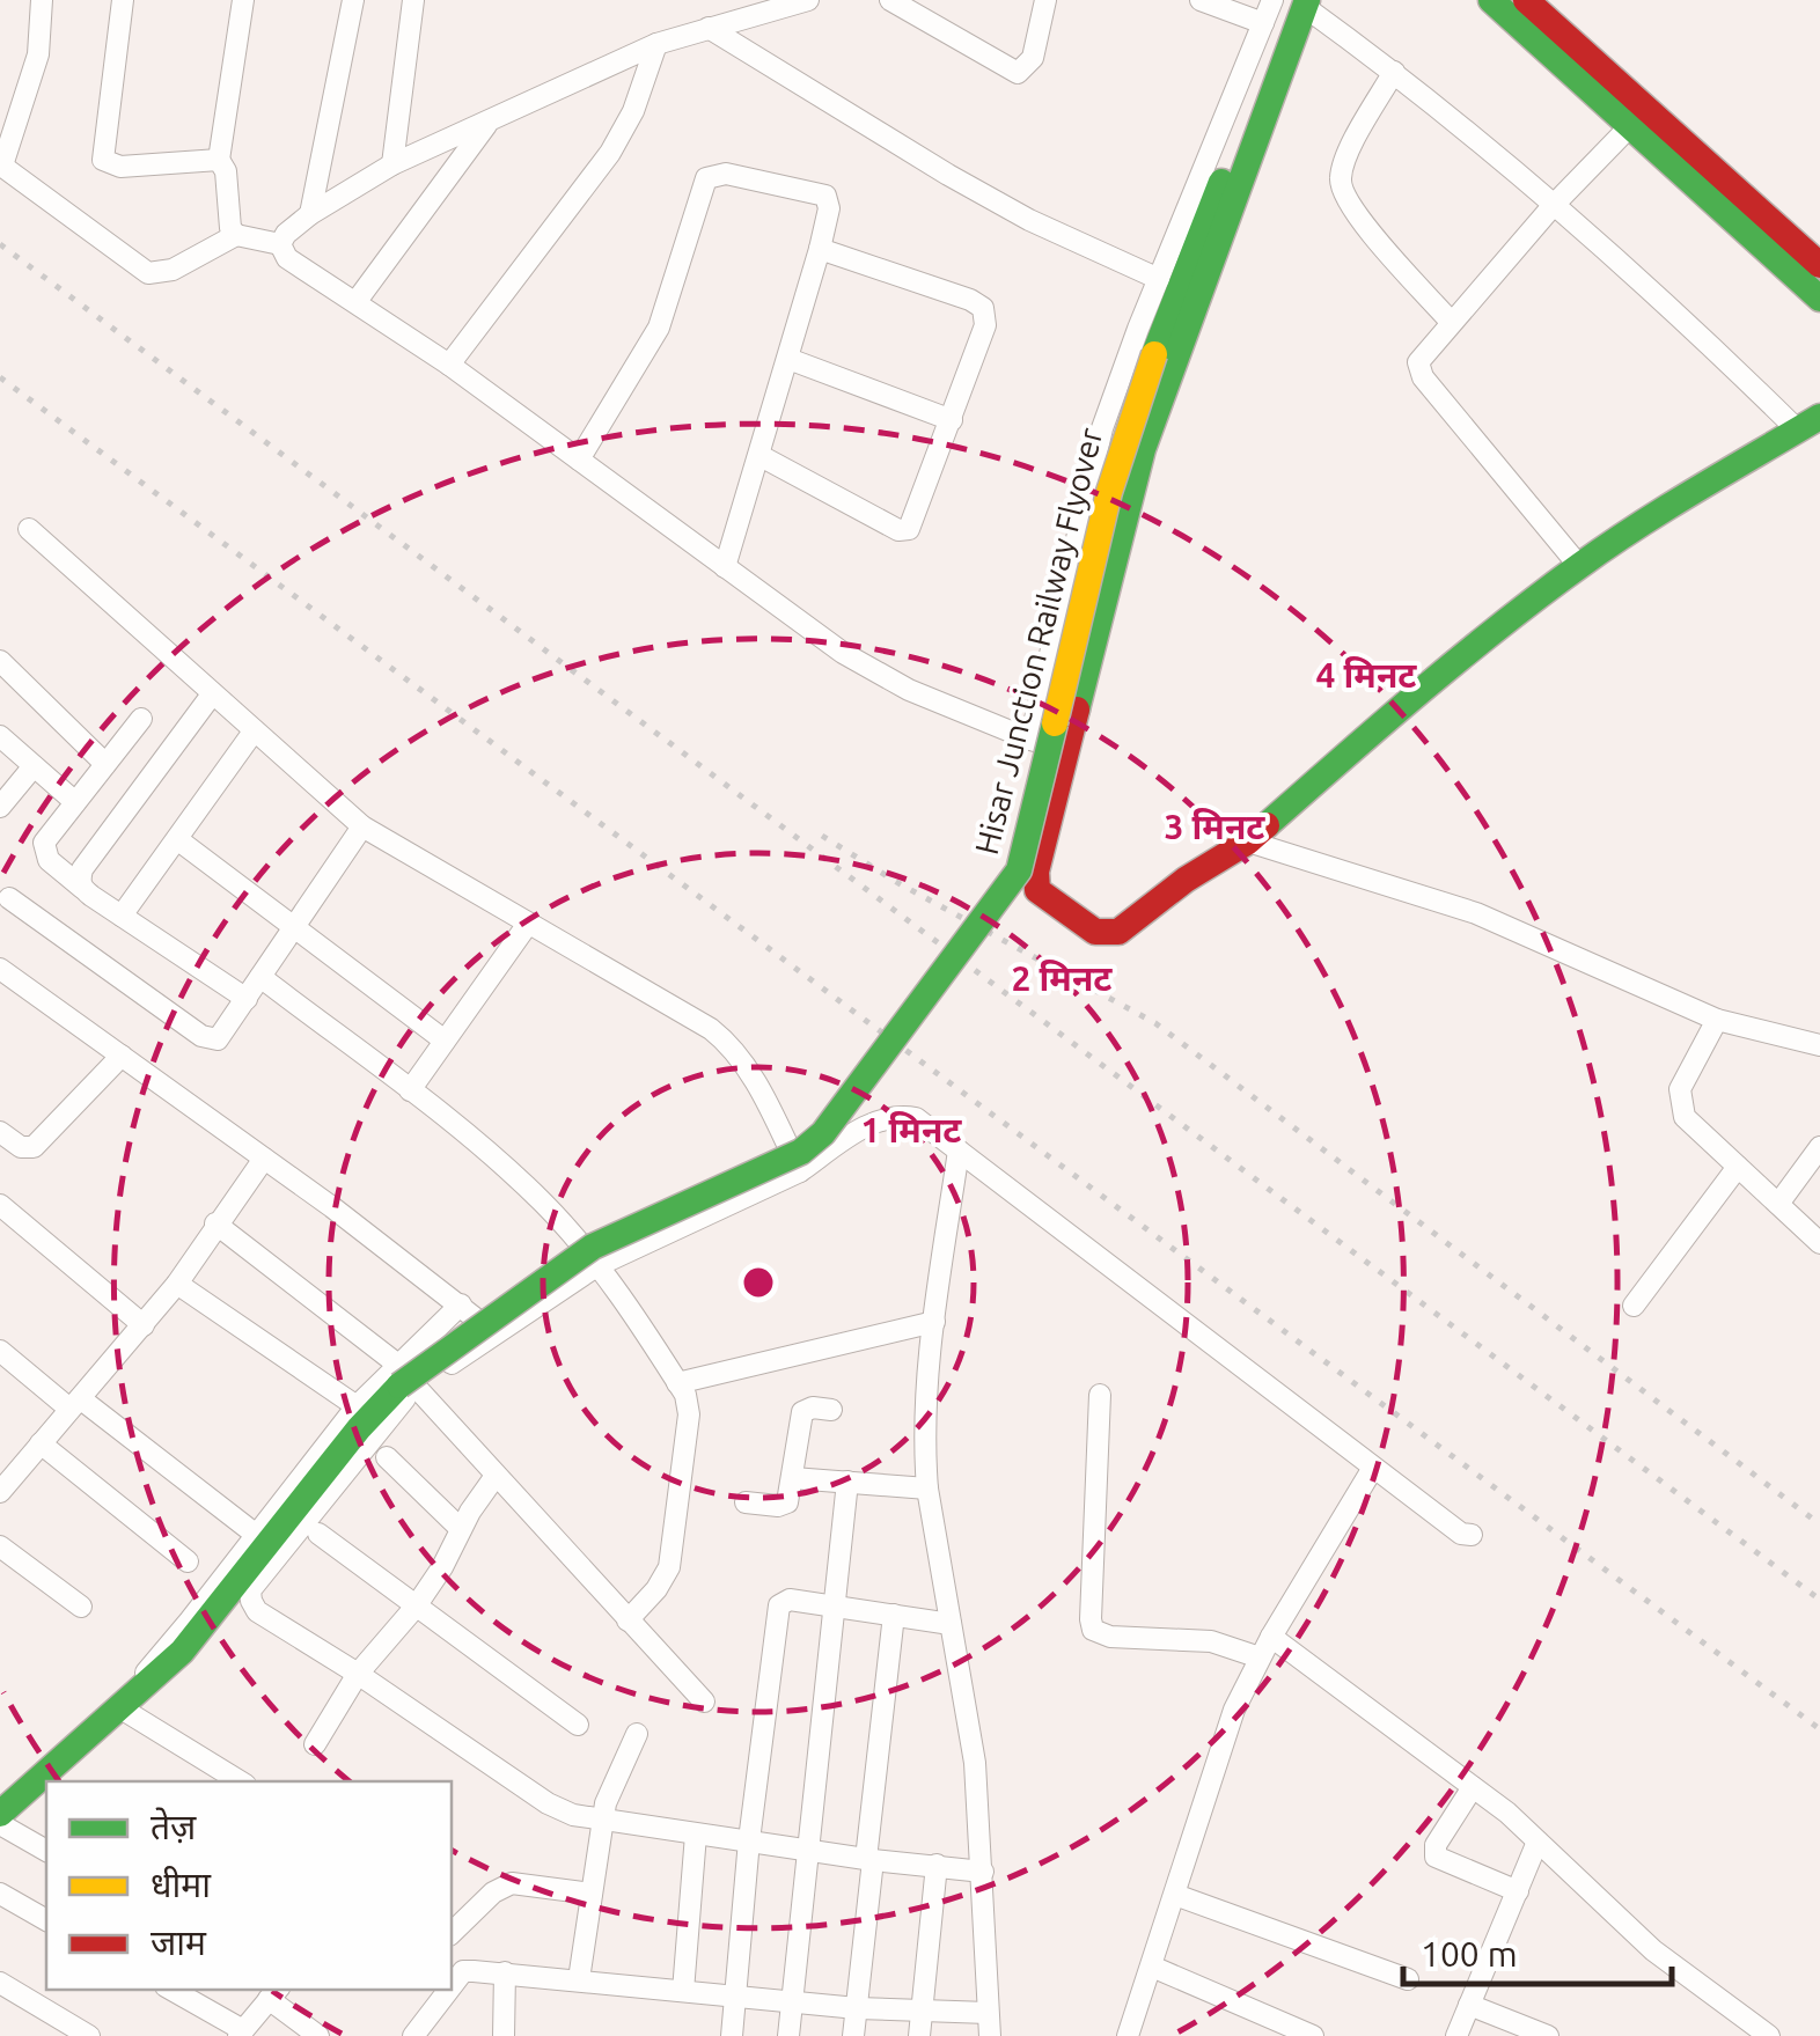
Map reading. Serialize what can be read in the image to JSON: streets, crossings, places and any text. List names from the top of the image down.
{
  "streets": {
    "main road": ["Hisar Junction Railway Flyover"]
  },
  "legend": ["तेज़", "धीमा", "जाम"],
  "scale_bar": "100 m",
  "rings": [
    "4 मिनट",
    "3 मिनट",
    "2 मिनट",
    "1 मिनट"
  ]
}
